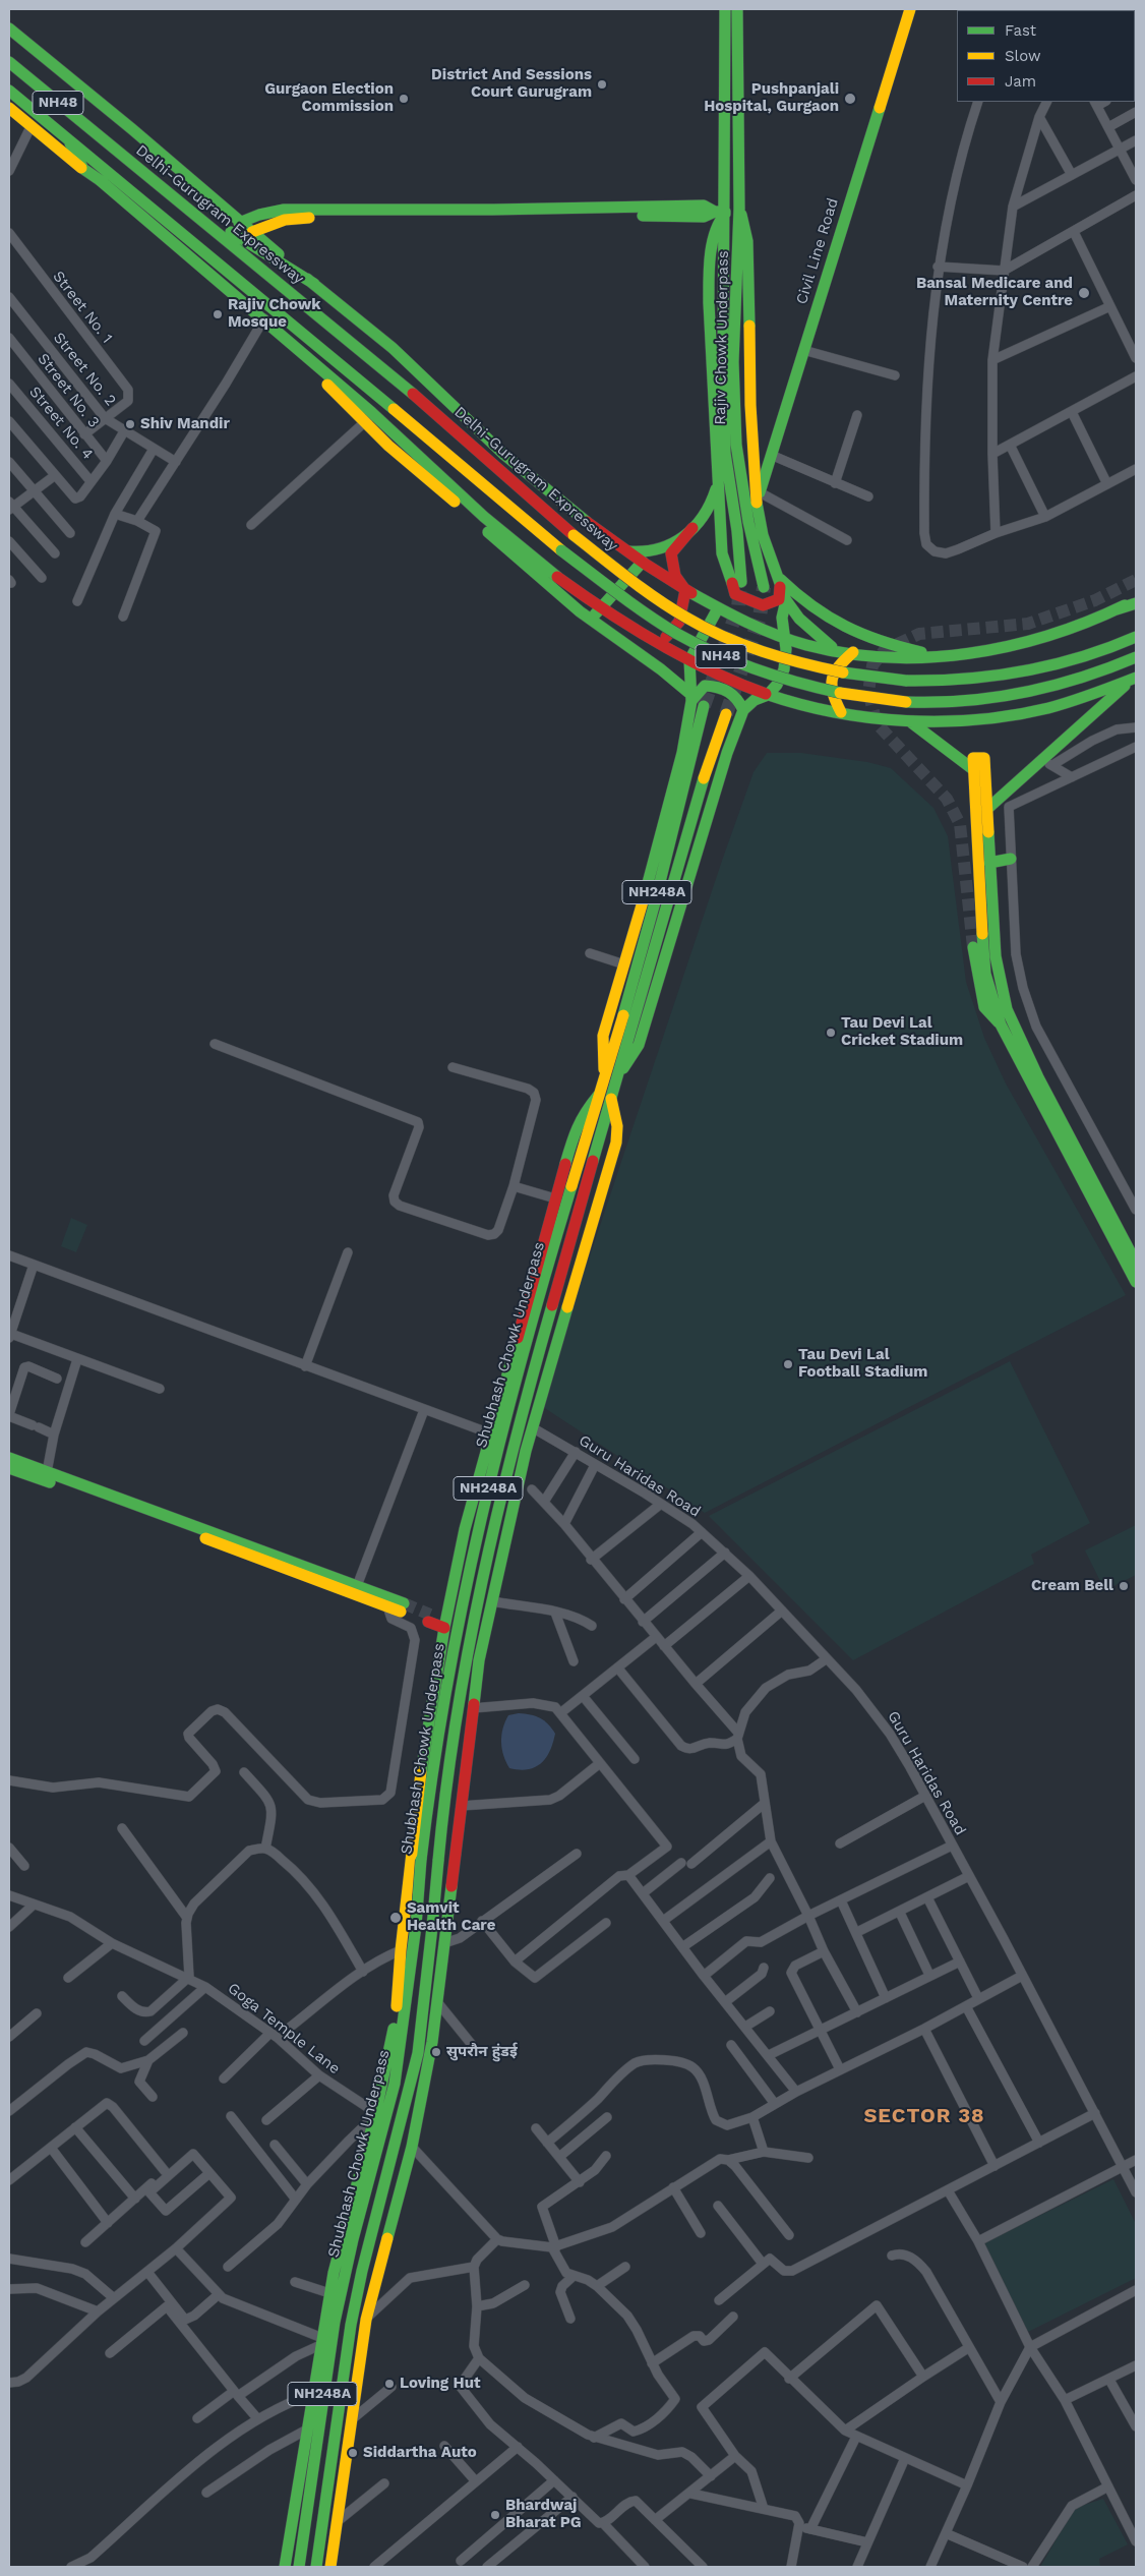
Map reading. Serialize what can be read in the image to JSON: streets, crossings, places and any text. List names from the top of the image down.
{
  "streets": {
    "main road": [
      "NH48",
      "Delhi-Gurugram Expressway",
      "Civil Line Road",
      "Rajiv Chowk Underpass",
      "NH248A",
      "Shubhash Chowk Underpass"
    ],
    "street": [
      "Street No. 1",
      "Street No. 2",
      "Street No. 3",
      "Street No. 4",
      "Guru Haridas Road",
      "Goga Temple Lane"
    ]
  },
  "crossings": [
    ["Street No. 1", "Street No. 2"],
    ["NH248A", "Shubhash Chowk Underpass"]
  ],
  "districts": ["SECTOR 38"],
  "places": [
    "District And Sessions Court Gurugram",
    "Gurgaon Election Commission",
    "Pushpanjali Hospital, Gurgaon",
    "Bansal Medicare and Maternity Centre",
    "Rajiv Chowk Mosque",
    "Shiv Mandir",
    "Tau Devi Lal Cricket Stadium",
    "Tau Devi Lal Football Stadium",
    "Cream Bell",
    "Samvit Health Care",
    "सुपरौन हुंडई",
    "Loving Hut",
    "Siddartha Auto",
    "Bhardwaj Bharat PG"
  ],
  "legend": ["Fast", "Slow", "Jam"]
}
